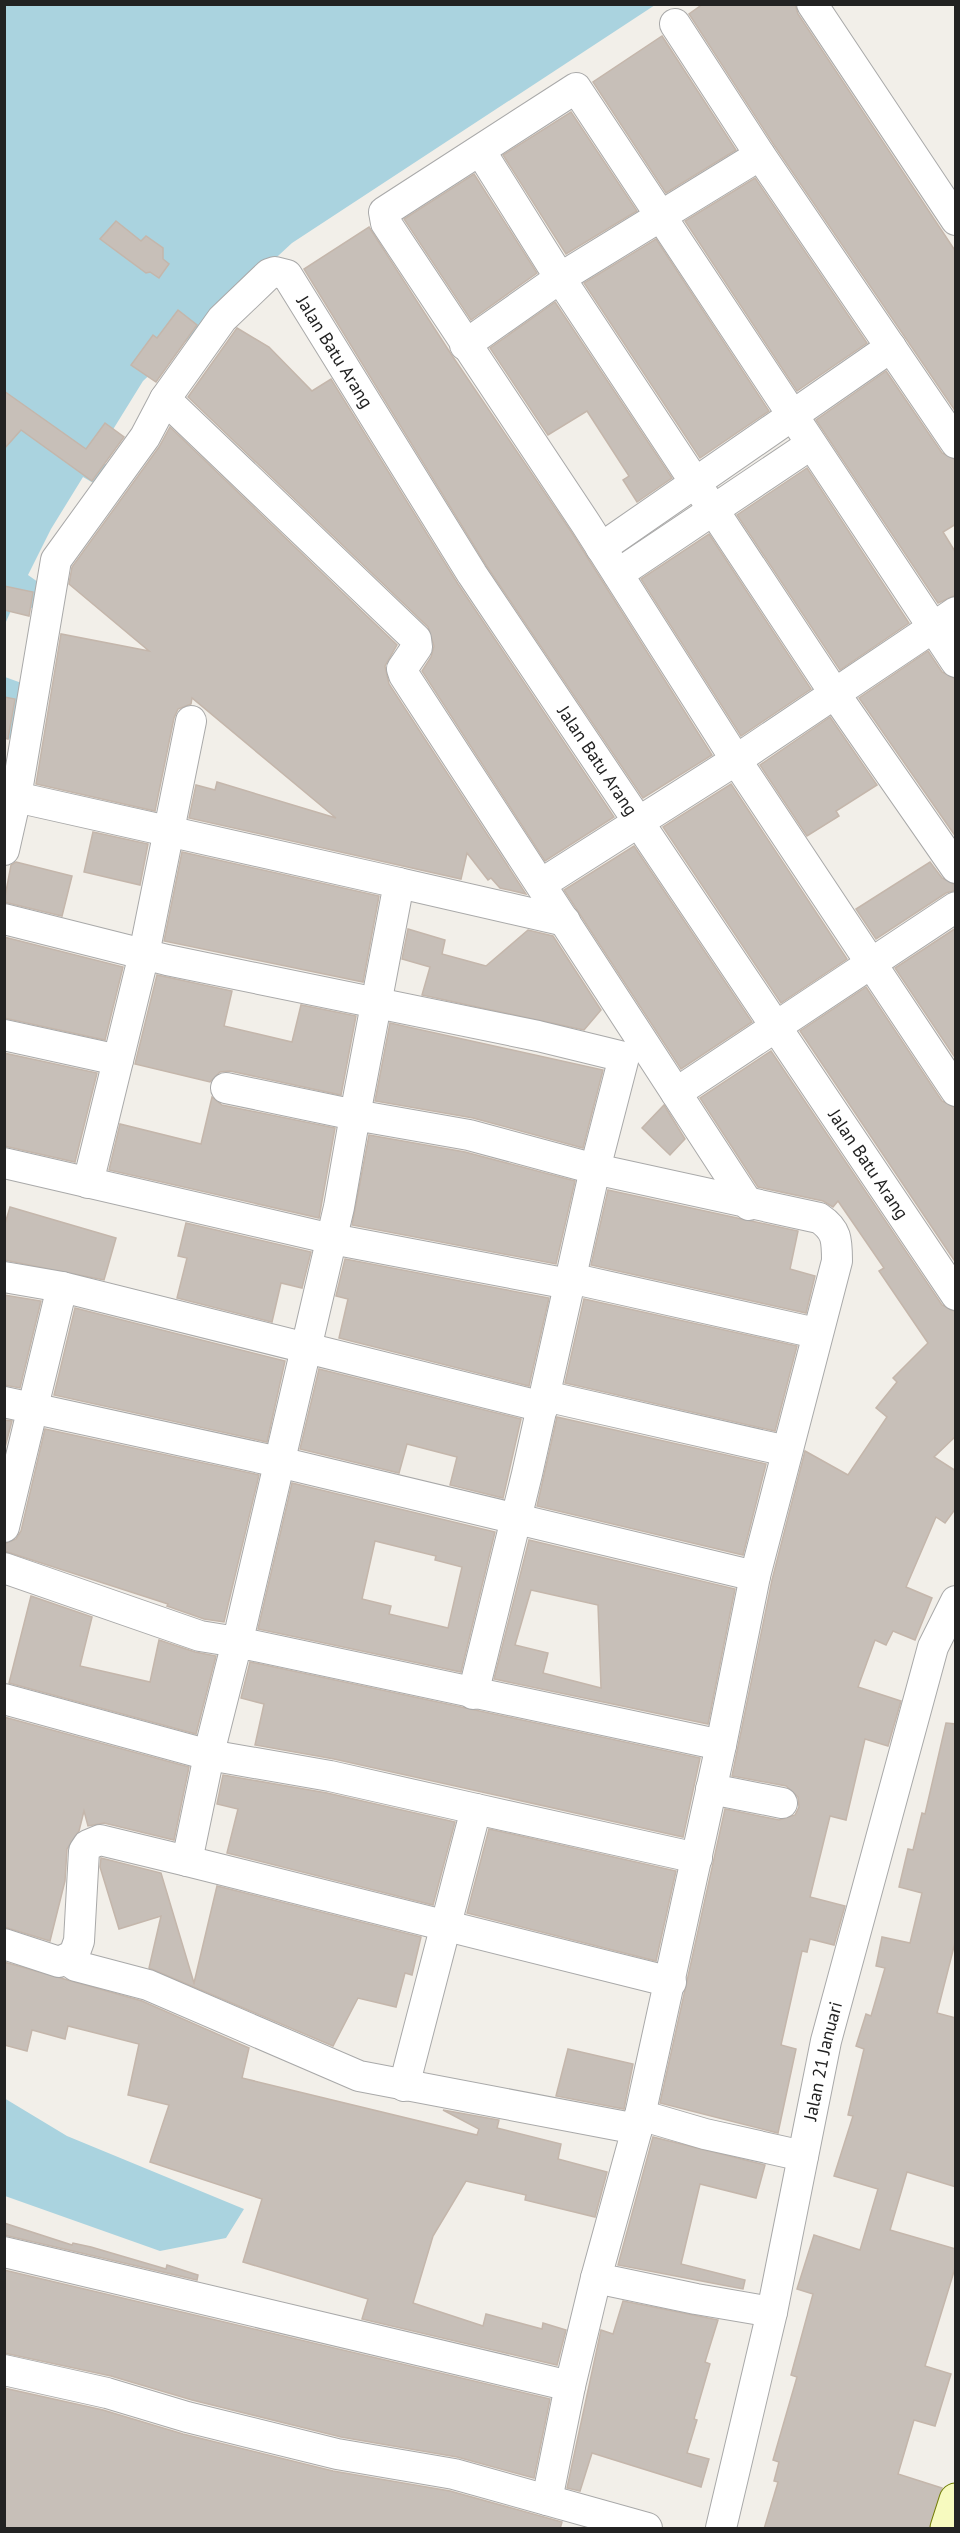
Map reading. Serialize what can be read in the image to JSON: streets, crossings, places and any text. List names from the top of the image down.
{
  "streets": {
    "street": ["Jalan Batu Arang", "Jalan 21 Januari"]
  }
}
